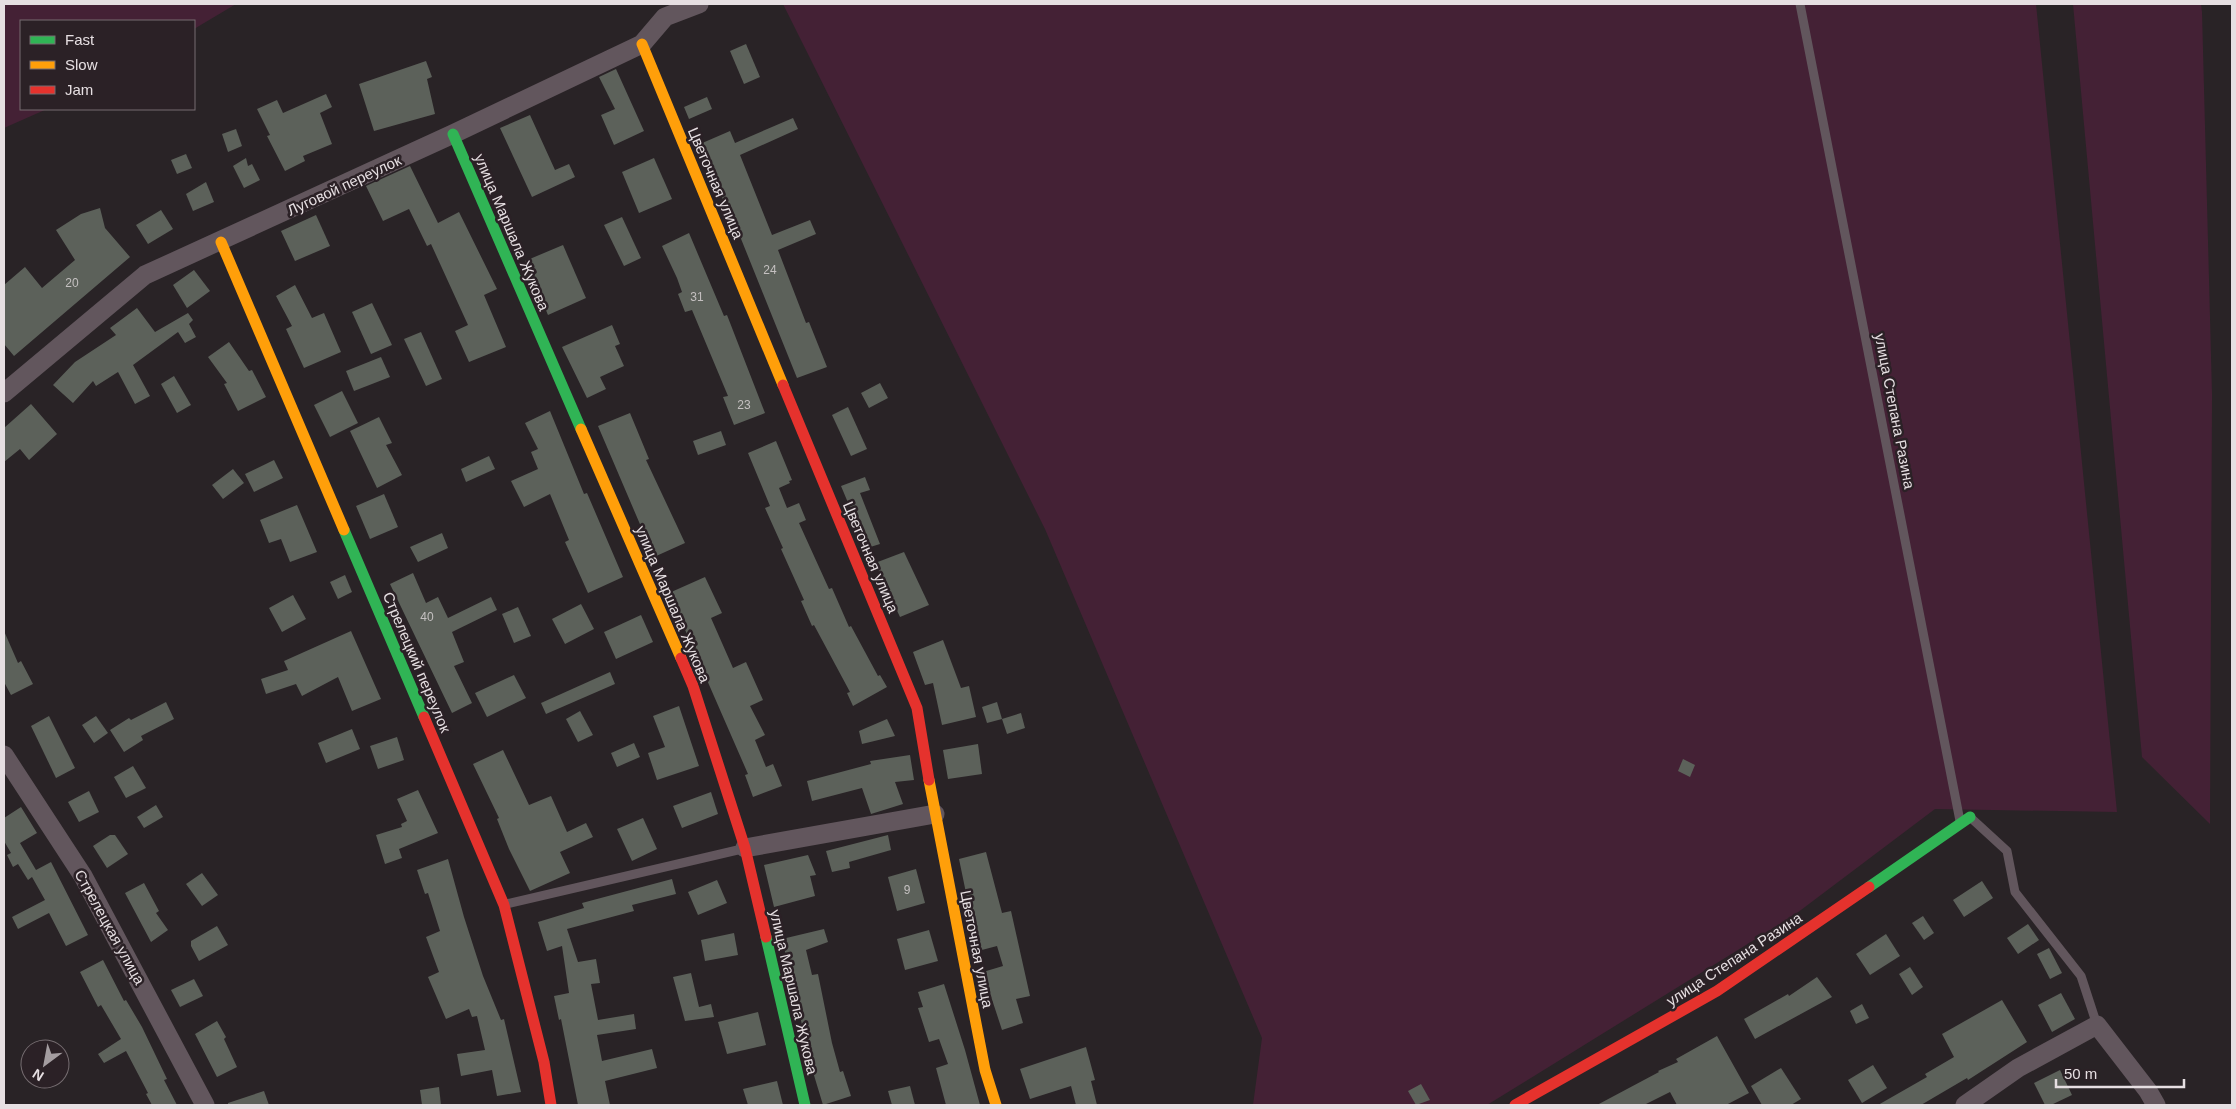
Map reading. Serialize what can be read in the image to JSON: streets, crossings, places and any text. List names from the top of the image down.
{
  "streets": {
    "street": [
      "Цветочная улица",
      "Луговой переулок",
      "улица Маршала Жукова",
      "улица Степана Разина",
      "Стрелецкий переулок",
      "Стрелецкая улица"
    ]
  },
  "crossings": [
    ["Цветочная улица", "Луговой переулок"],
    ["Луговой переулок", "улица Маршала Жукова"],
    ["Луговой переулок", "Стрелецкий переулок"]
  ],
  "house_numbers": [
    "24",
    "20",
    "31",
    "23",
    "40",
    "9"
  ],
  "legend": ["Fast", "Slow", "Jam"],
  "scale_bar": "50 m",
  "north": "bottom left"
}
